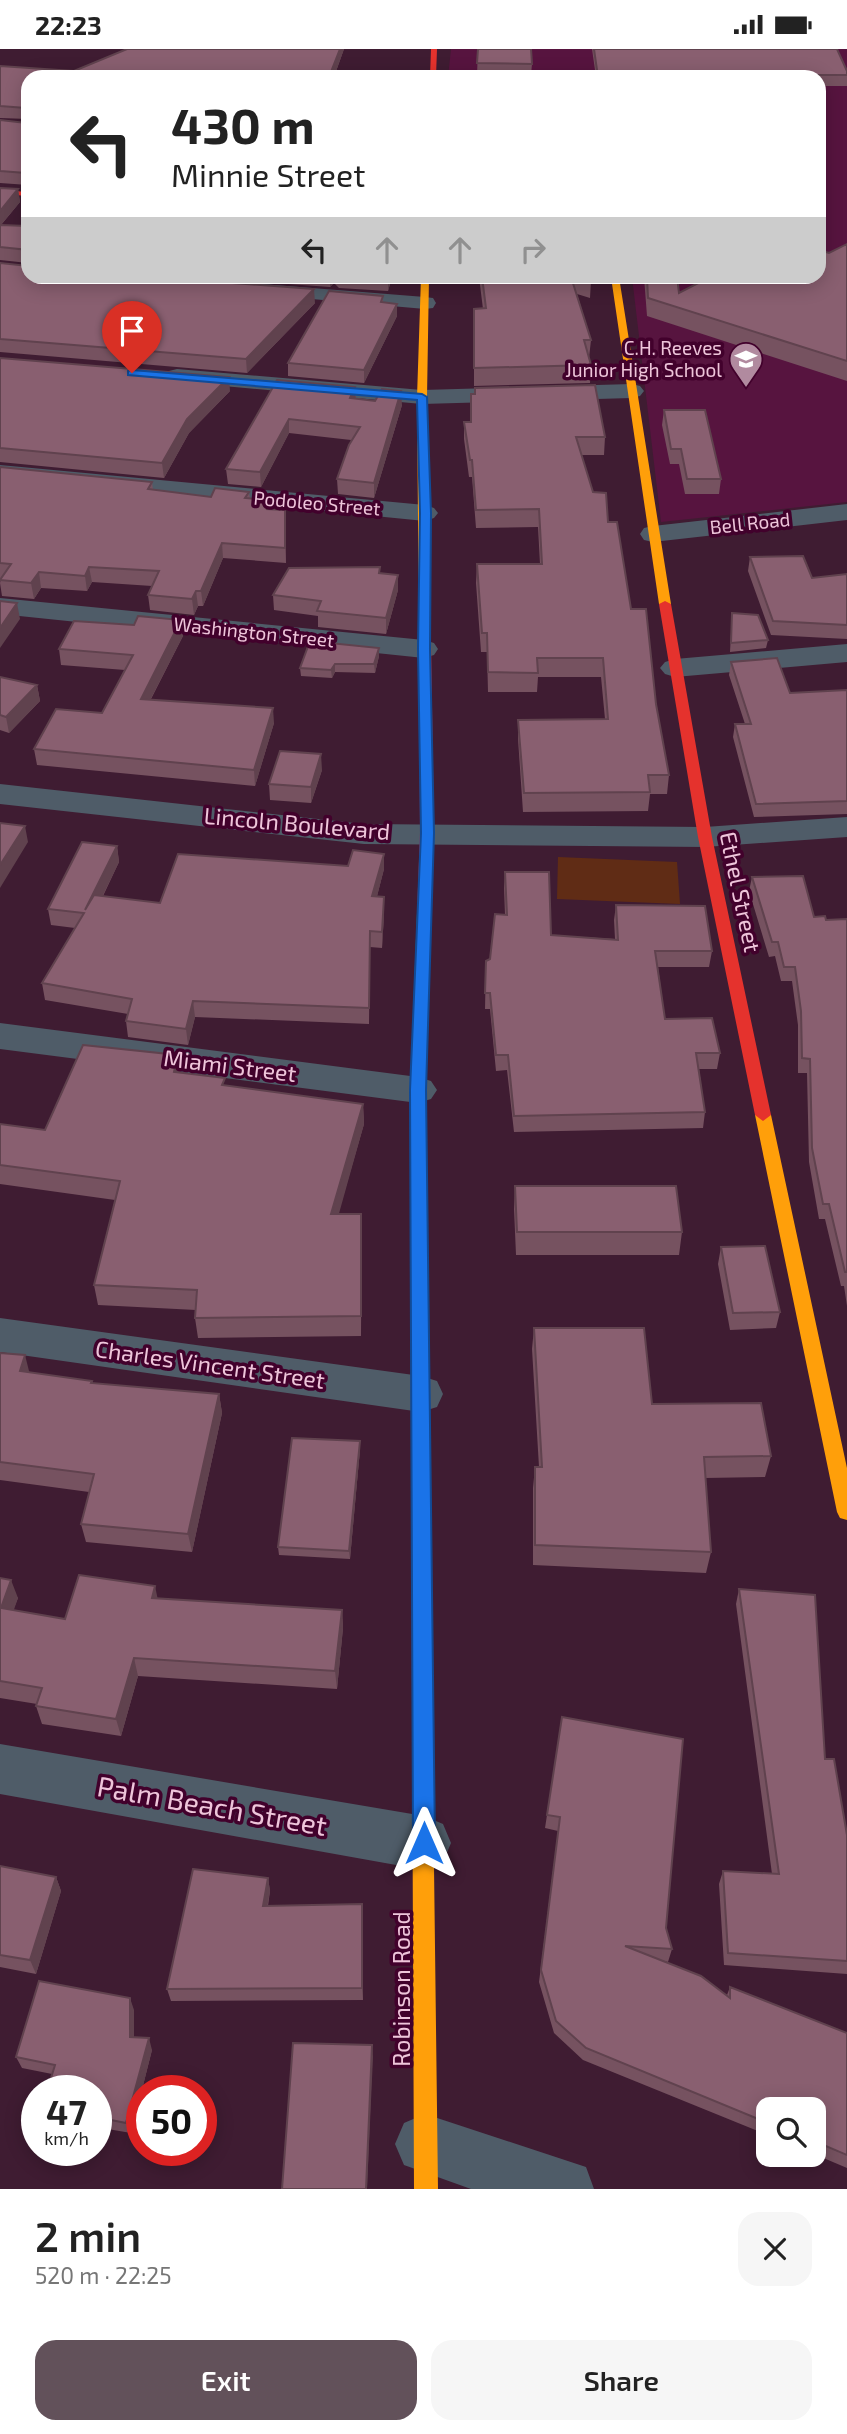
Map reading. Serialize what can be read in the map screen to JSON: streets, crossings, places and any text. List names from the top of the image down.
{
  "streets": {
    "main road": ["Ethel Street", "Robinson Road"],
    "street": [
      "Podoleo Street",
      "Bell Road",
      "Washington Street",
      "Lincoln Boulevard",
      "Miami Street",
      "Charles Vincent Street",
      "Palm Beach Street"
    ]
  },
  "crossings": [
    ["Podoleo Street", "Robinson Road"],
    ["Bell Road", "Ethel Street"],
    ["Washington Street", "Robinson Road"],
    ["Lincoln Boulevard", "Ethel Street"],
    ["Lincoln Boulevard", "Robinson Road"],
    ["Miami Street", "Robinson Road"],
    ["Charles Vincent Street", "Robinson Road"],
    ["Palm Beach Street", "Robinson Road"]
  ],
  "places": {
    "school or university": ["C.H. Reeves Junior High School"]
  },
  "page": {
    "status": "22:23",
    "turn": ["430 m", "Minnie Street"],
    "speed": "47 km/h",
    "limit": "50",
    "heading": ["2 min", "520 m · 22:25"],
    "buttons": ["Exit", "Share"]
  }
}
